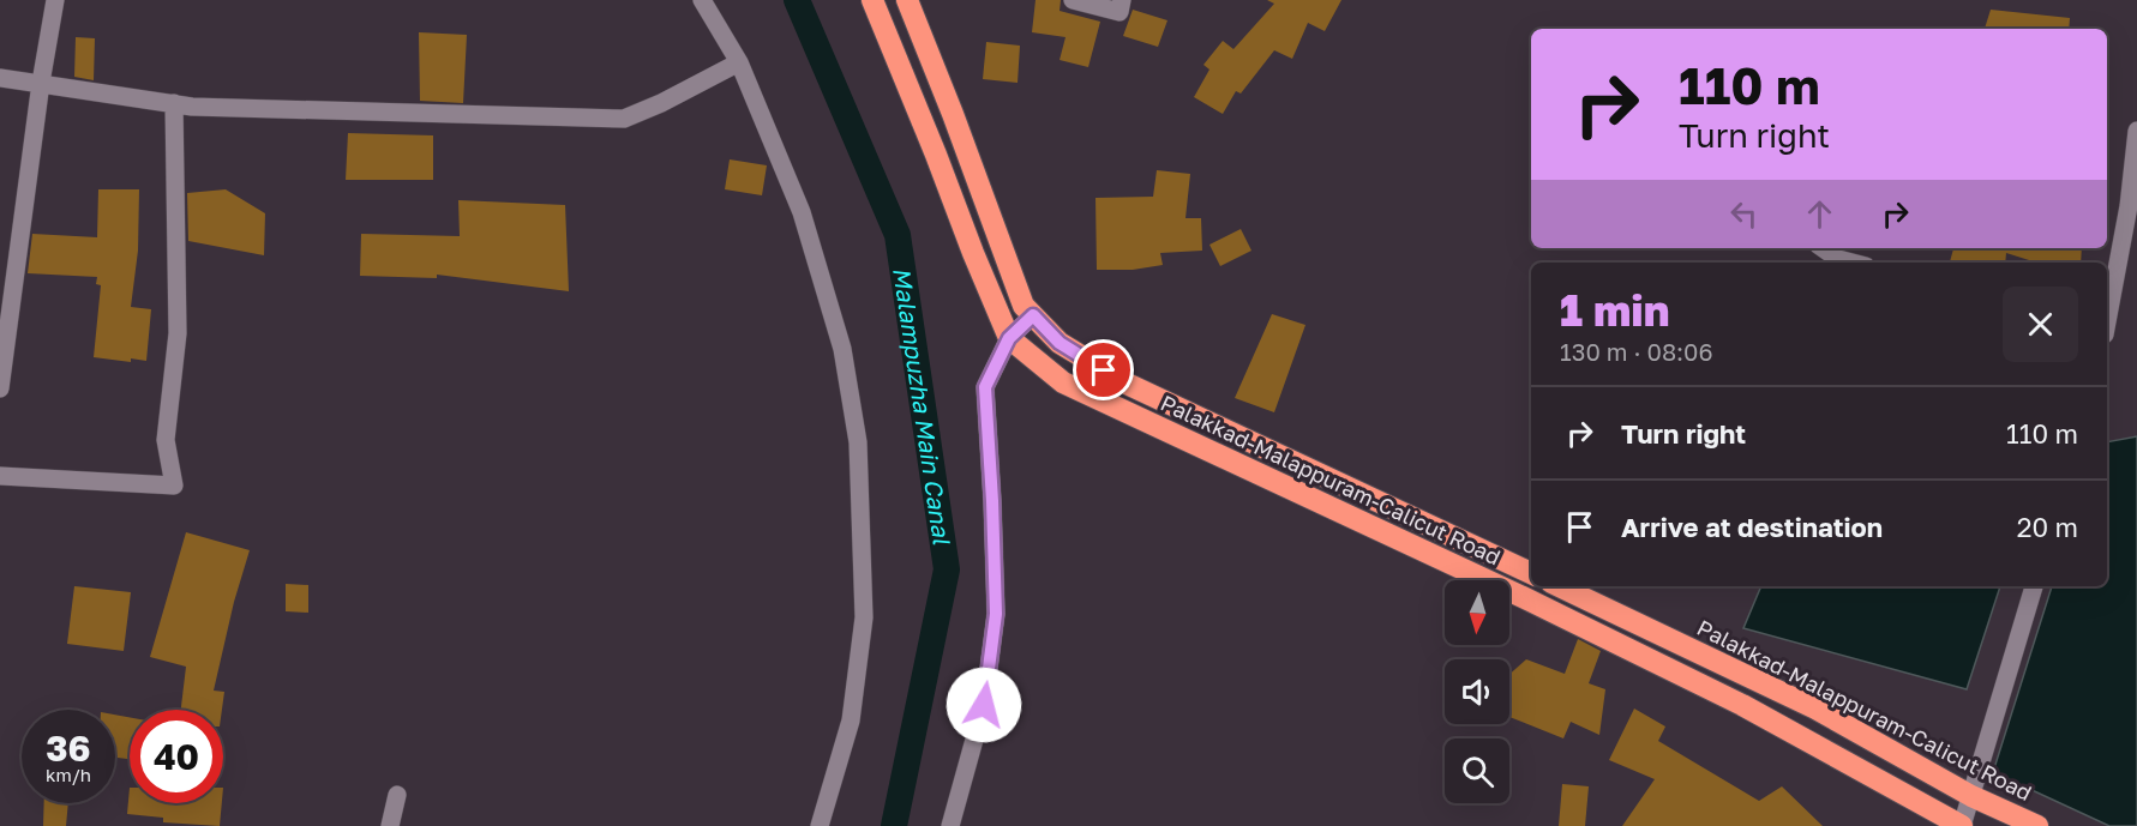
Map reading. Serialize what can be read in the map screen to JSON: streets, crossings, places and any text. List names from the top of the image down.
{
  "streets": {
    "highway": ["Palakkad-Malappuram-Calicut Road"]
  },
  "water": ["Malampuzha Main Canal"],
  "north": "bottom",
  "page": {
    "turn": ["110 m", "Turn right"],
    "heading": ["1 min", "130 m · 08:06"],
    "list": [
      {
        "name": "Turn right",
        "value": "110 m"
      },
      {
        "name": "Arrive at destination",
        "value": "20 m"
      }
    ],
    "speed": "36 km/h",
    "limit": "40"
  }
}
